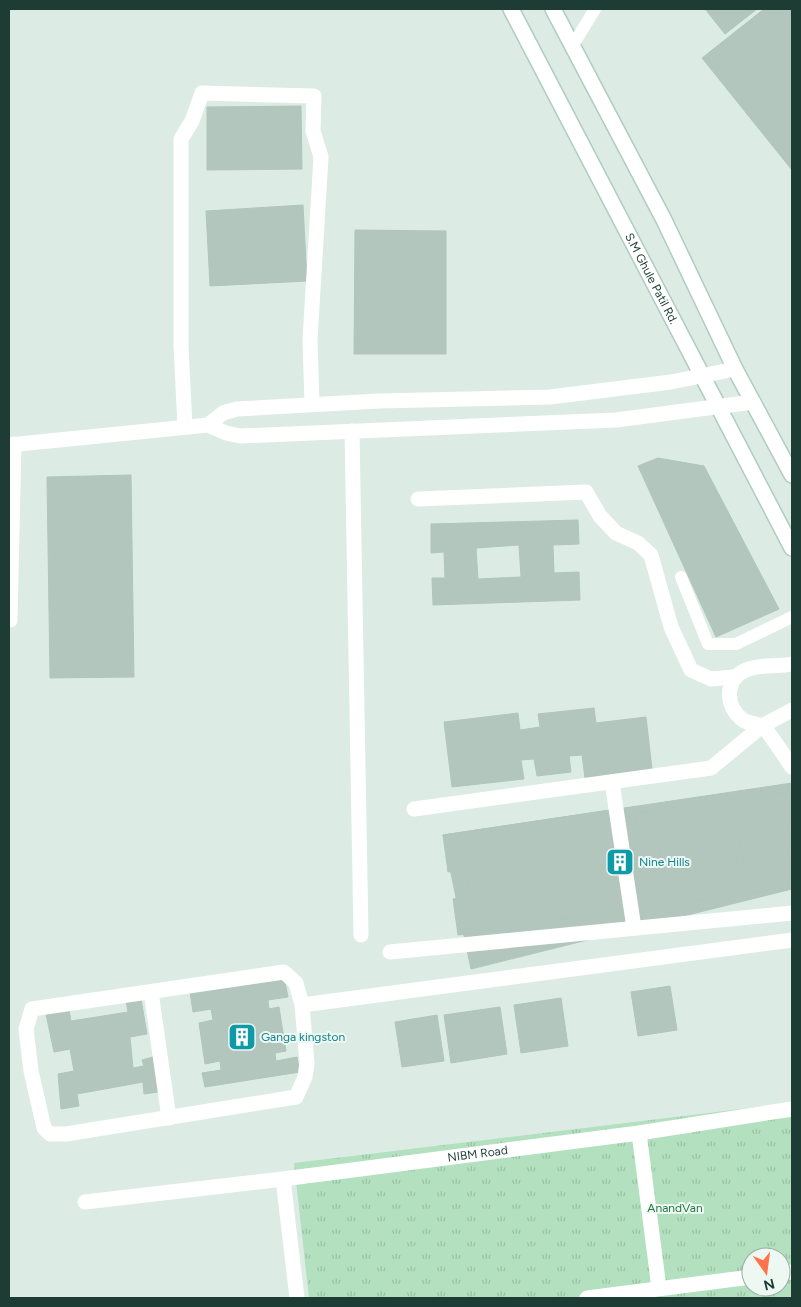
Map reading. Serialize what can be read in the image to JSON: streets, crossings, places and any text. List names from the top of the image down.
{
  "streets": {
    "street": ["S.M Ghule Patil Rd.", "NIBM Road"]
  },
  "parks": ["AnandVan"],
  "places": {
    "building": ["Nine Hills", "Ganga kingston"]
  },
  "north": "bottom"
}
